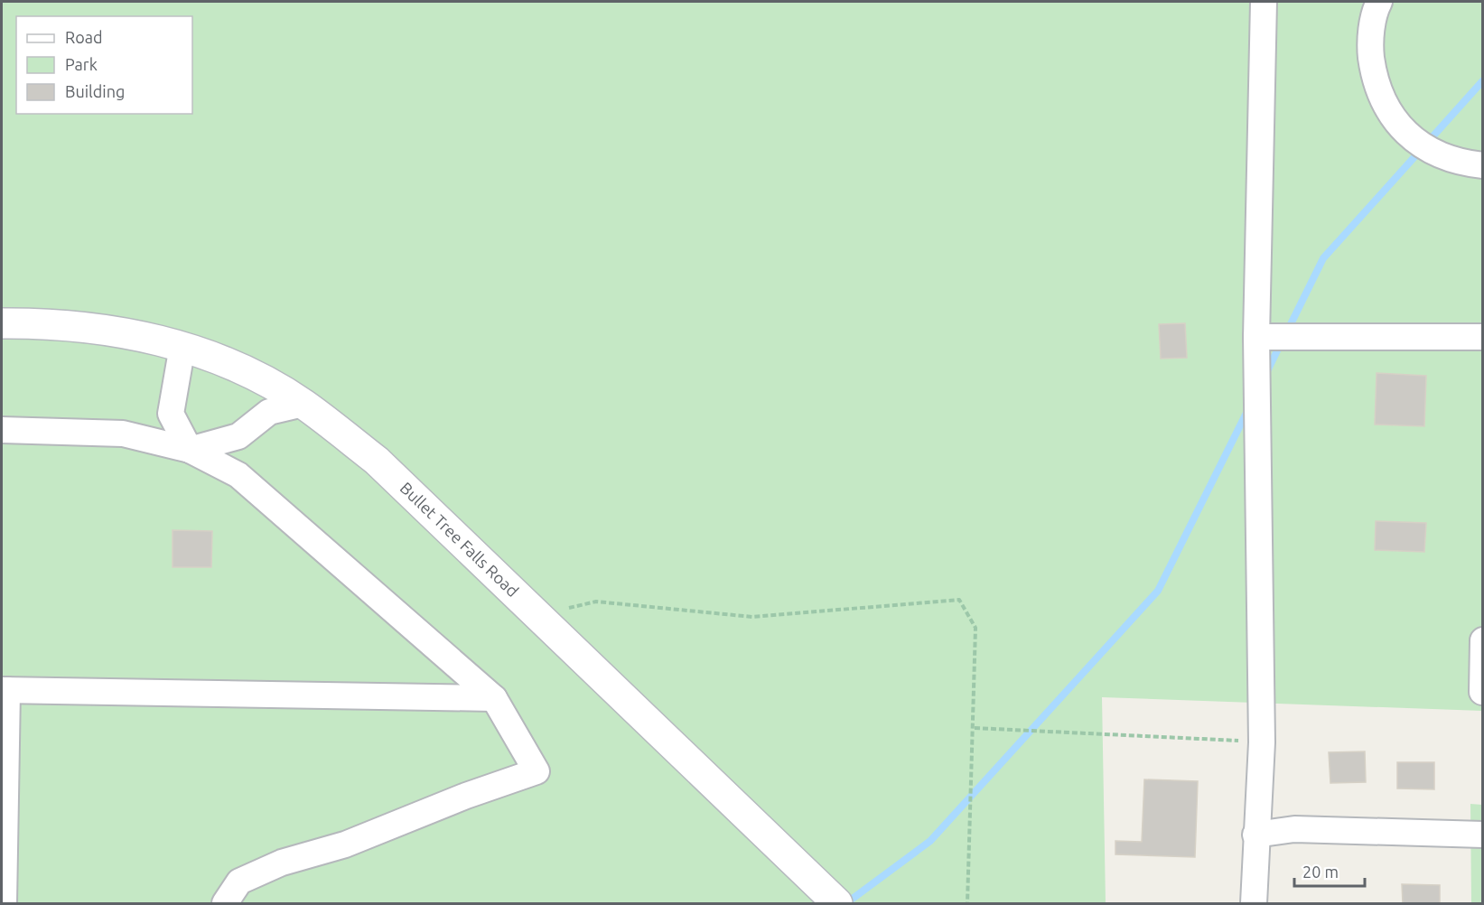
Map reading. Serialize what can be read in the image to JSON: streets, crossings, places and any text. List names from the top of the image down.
{
  "streets": {
    "main road": ["Bullet Tree Falls Road"]
  },
  "legend": ["Road", "Park", "Building"],
  "scale_bar": "20 m"
}
